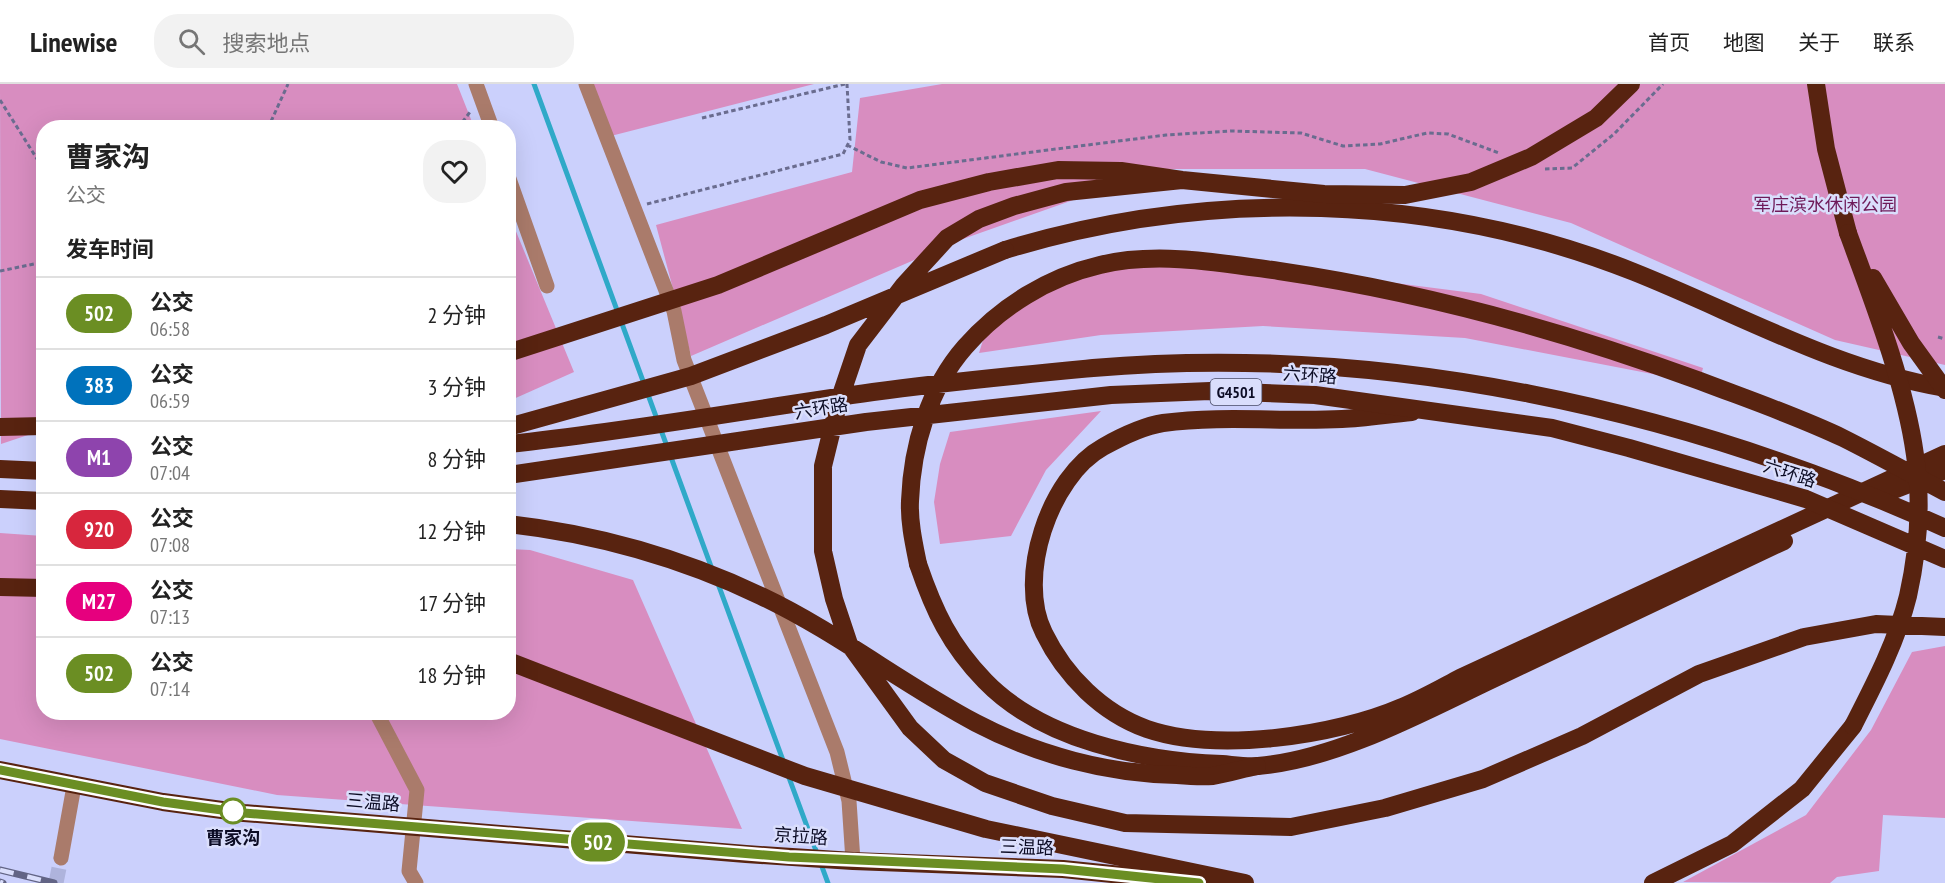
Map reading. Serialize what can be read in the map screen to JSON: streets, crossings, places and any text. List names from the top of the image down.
{
  "streets": {
    "highway": [
      "六环路",
      "G4501",
      "三温路",
      "京拉路"
    ]
  },
  "crossings": [
    ["三温路", "京拉路"]
  ],
  "parks": ["军庄滨水休闲公园"],
  "places": ["曹家沟"],
  "lines": ["bus line 502"],
  "page": {
    "header": "Linewise",
    "search": "搜索地点",
    "nav": [
      "首页",
      "地图",
      "关于",
      "联系"
    ],
    "on_map": "502",
    "heading": [
      ["曹家沟", "公交"],
      "发车时间"
    ],
    "list": [
      {
        "mark": "502",
        "name": "公交",
        "note": "06:58",
        "value": "2 分钟"
      },
      {
        "mark": "383",
        "name": "公交",
        "note": "06:59",
        "value": "3 分钟"
      },
      {
        "mark": "M1",
        "name": "公交",
        "note": "07:04",
        "value": "8 分钟"
      },
      {
        "mark": "920",
        "name": "公交",
        "note": "07:08",
        "value": "12 分钟"
      },
      {
        "mark": "M27",
        "name": "公交",
        "note": "07:13",
        "value": "17 分钟"
      },
      {
        "mark": "502",
        "name": "公交",
        "note": "07:14",
        "value": "18 分钟"
      }
    ]
  }
}
